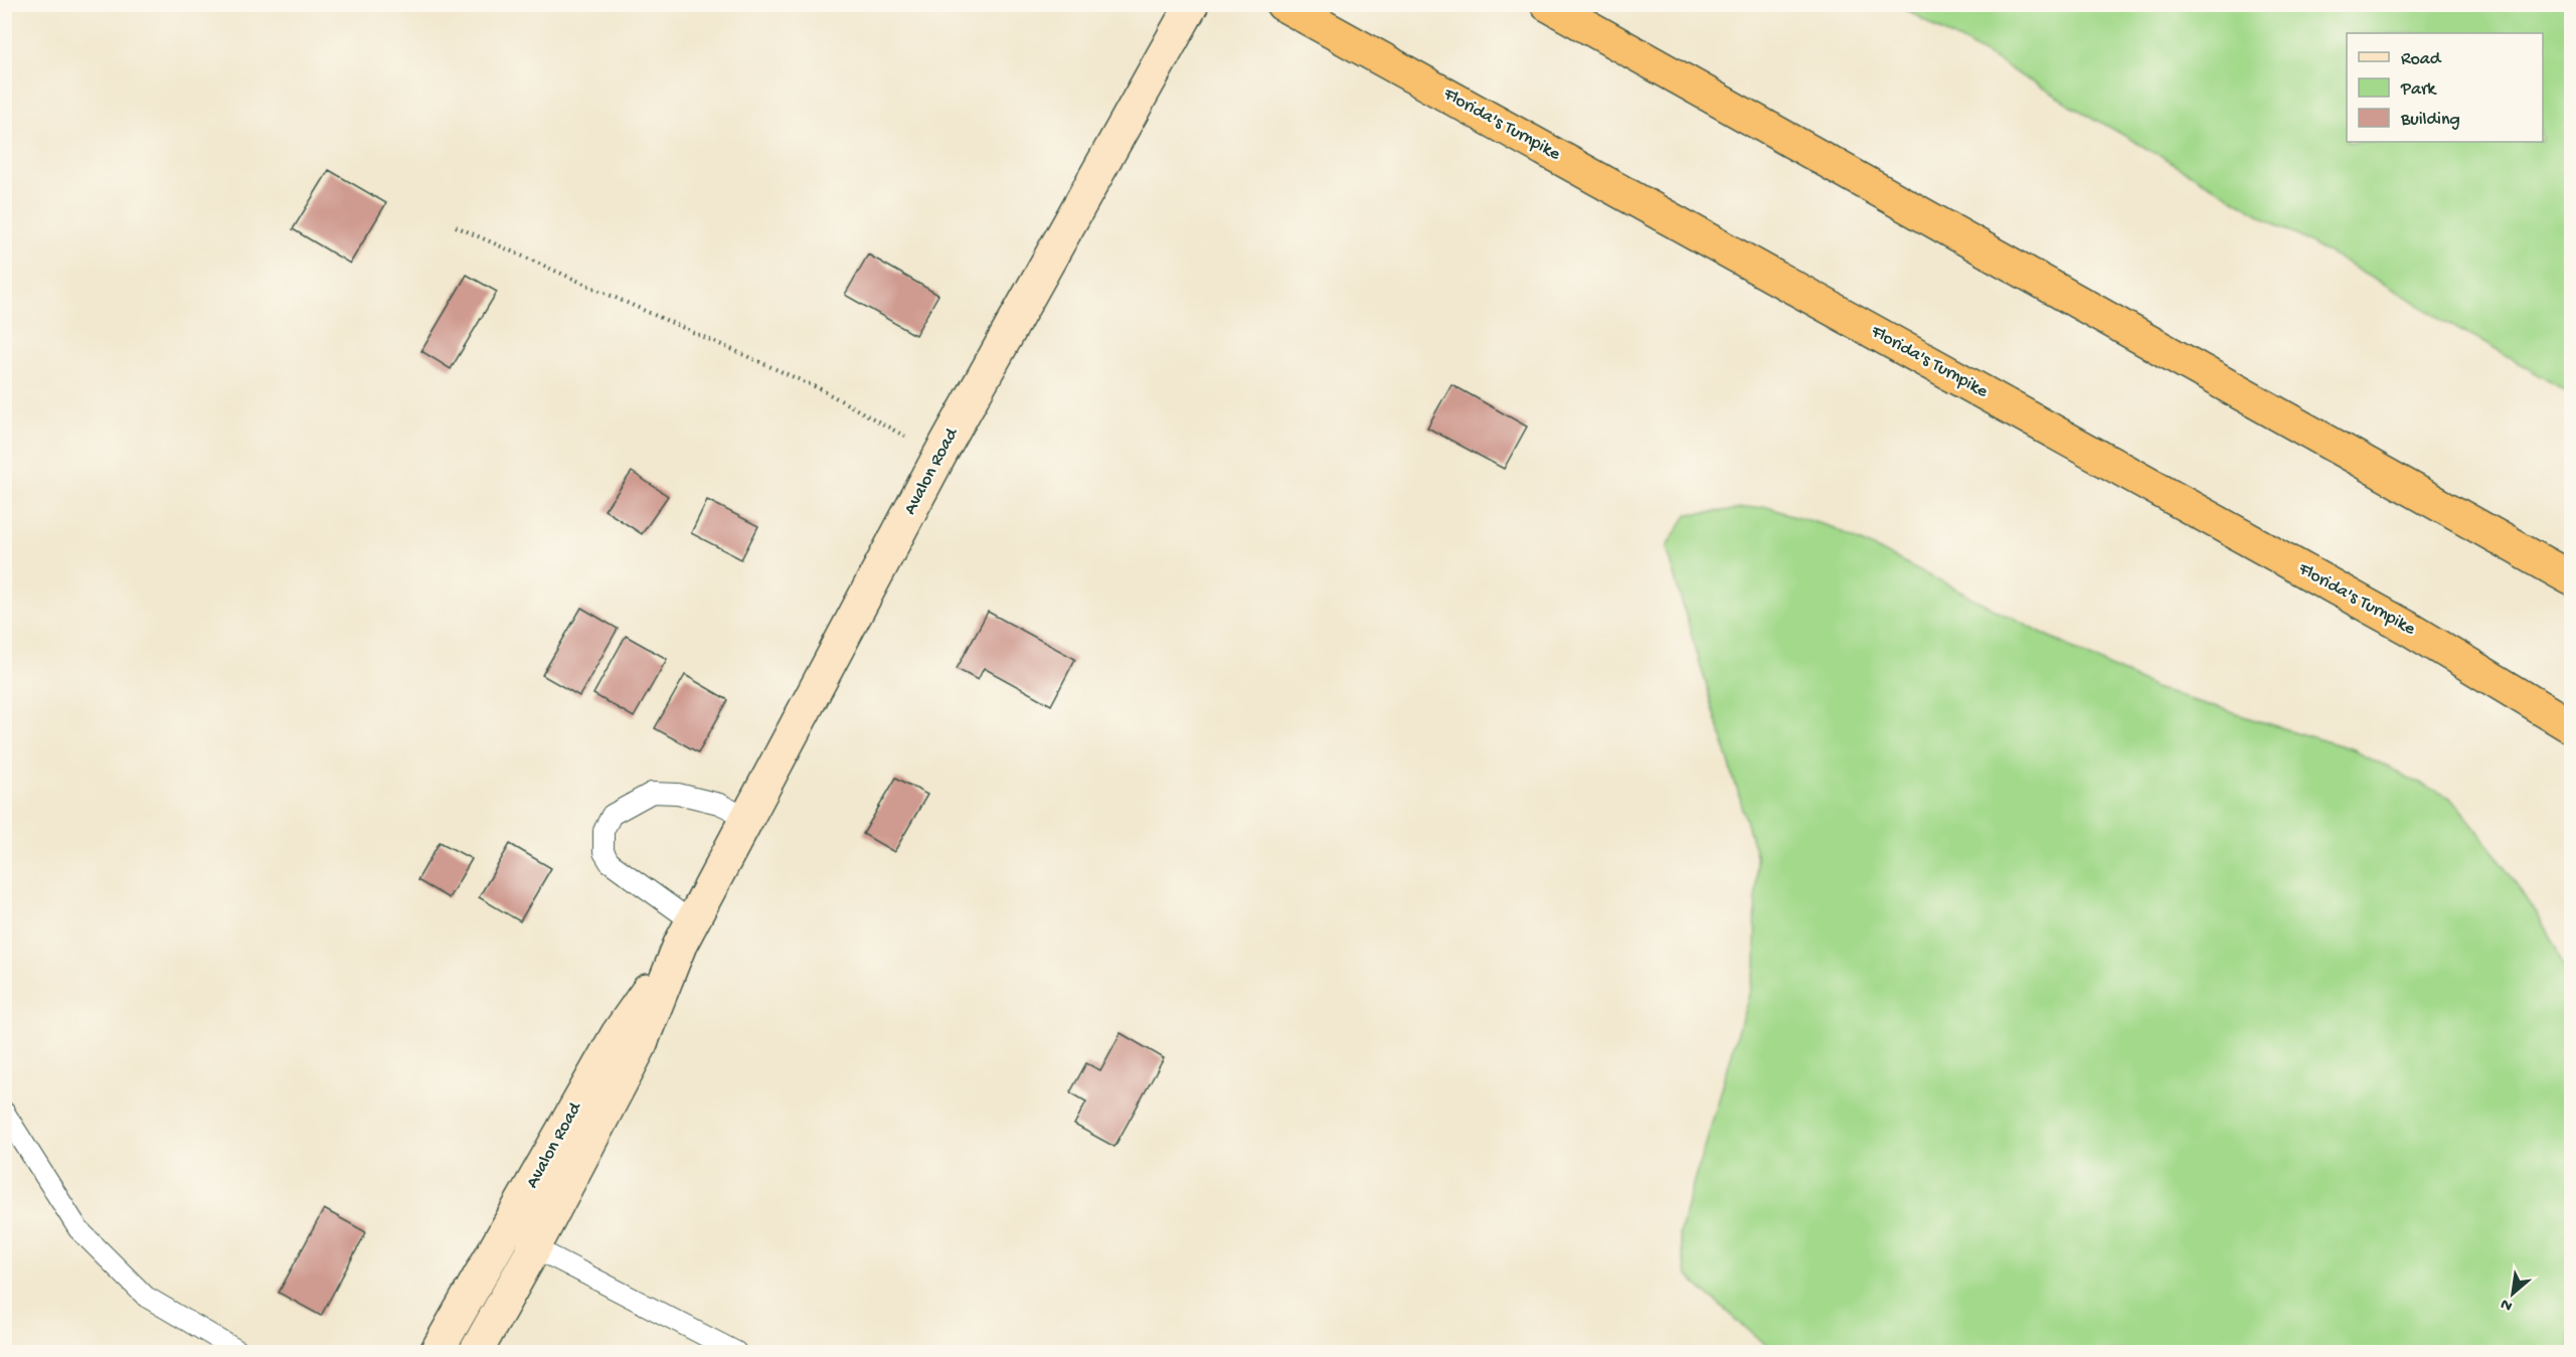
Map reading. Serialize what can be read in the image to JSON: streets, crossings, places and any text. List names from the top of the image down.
{
  "streets": {
    "highway": ["Florida's Turnpike"],
    "main road": ["Avalon Road"]
  },
  "legend": ["Road", "Park", "Building"],
  "north": "bottom left"
}
